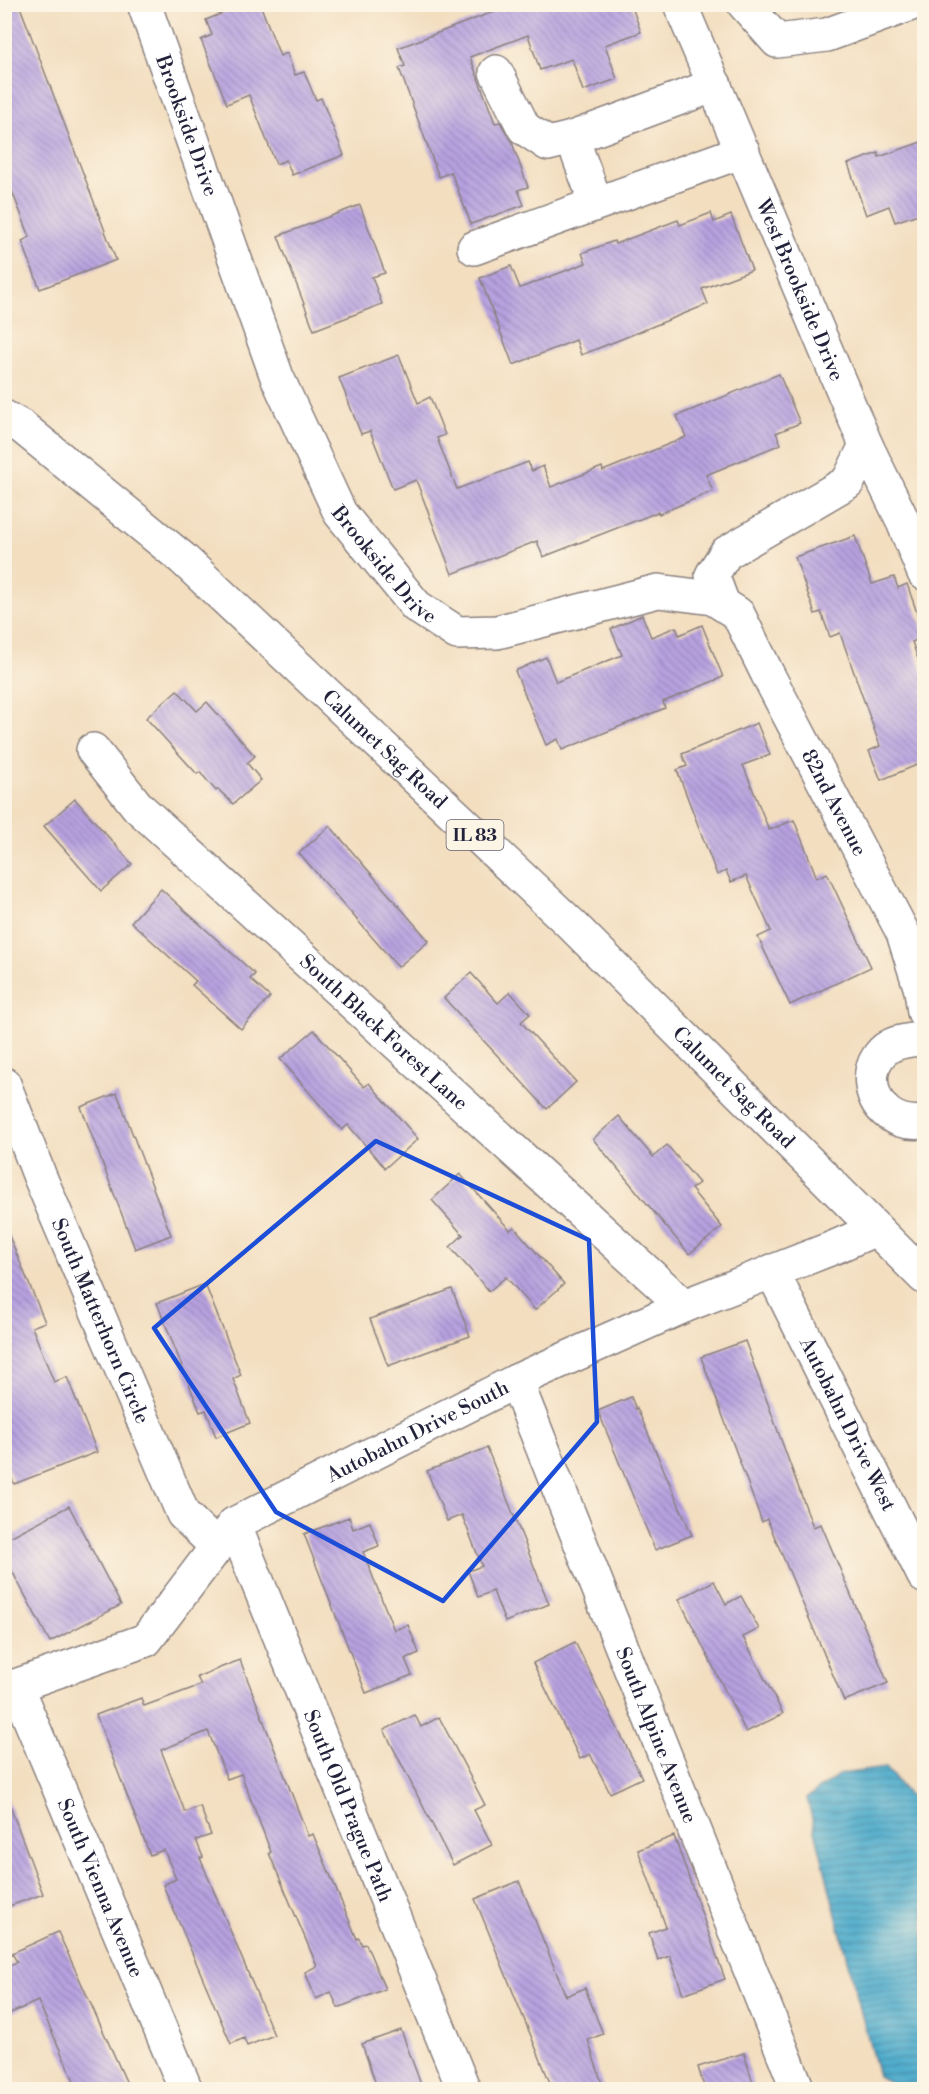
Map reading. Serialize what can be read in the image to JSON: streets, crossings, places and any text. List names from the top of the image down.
{
  "streets": {
    "street": [
      "Brookside Drive",
      "West Brookside Drive",
      "Calumet Sag Road",
      "82nd Avenue",
      "IL 83",
      "South Black Forest Lane",
      "South Matterhorn Circle",
      "Autobahn Drive West",
      "Autobahn Drive South",
      "South Alpine Avenue",
      "South Old Prague Path",
      "South Vienna Avenue"
    ]
  },
  "crossings": [
    ["Brookside Drive", "82nd Avenue"],
    ["Calumet Sag Road", "Autobahn Drive South"],
    ["South Black Forest Lane", "Autobahn Drive South"],
    ["South Matterhorn Circle", "Autobahn Drive South"],
    ["South Matterhorn Circle", "South Old Prague Path"],
    ["Autobahn Drive West", "Autobahn Drive South"],
    ["Autobahn Drive South", "South Alpine Avenue"],
    ["Autobahn Drive South", "South Old Prague Path"],
    ["Autobahn Drive South", "South Vienna Avenue"]
  ]
}
